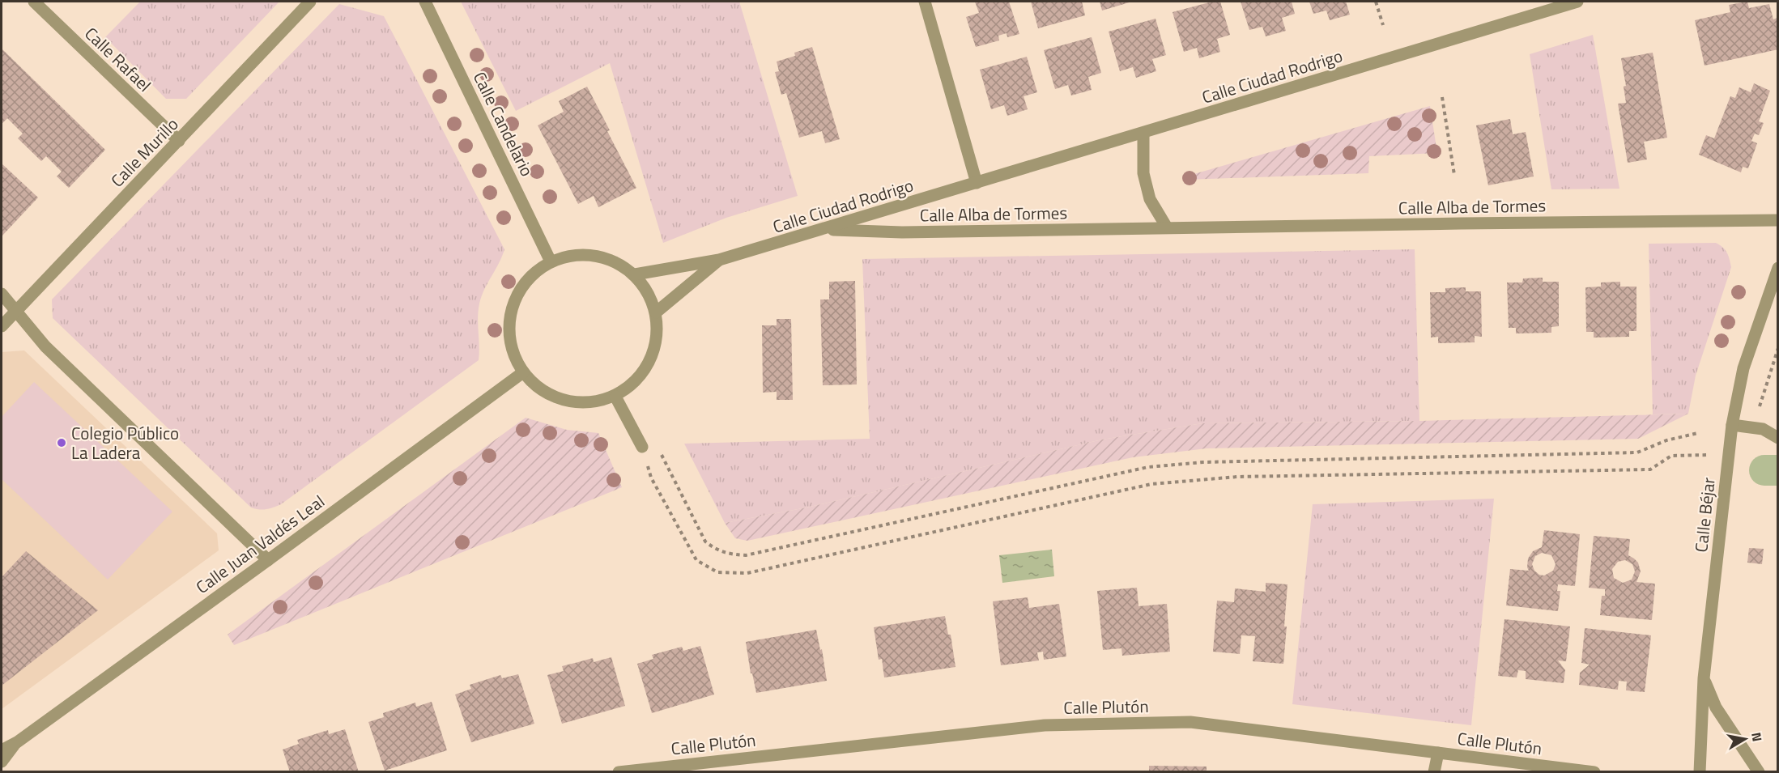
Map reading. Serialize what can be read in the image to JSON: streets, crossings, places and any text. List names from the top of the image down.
{
  "streets": {
    "street": [
      "Calle Rafael",
      "Calle Ciudad Rodrigo",
      "Calle Candelario",
      "Calle Murillo",
      "Calle Alba de Tormes",
      "Calle Béjar",
      "Calle Juan Valdés Leal",
      "Calle Plutón"
    ]
  },
  "crossings": [
    ["Calle Rafael", "Calle Murillo"],
    ["Calle Ciudad Rodrigo", "Calle Candelario"],
    ["Calle Ciudad Rodrigo", "Calle Alba de Tormes"],
    ["Calle Ciudad Rodrigo", "Calle Juan Valdés Leal"],
    ["Calle Candelario", "Calle Juan Valdés Leal"]
  ],
  "places": ["Colegio Público La Ladera"],
  "north": "right"
}
